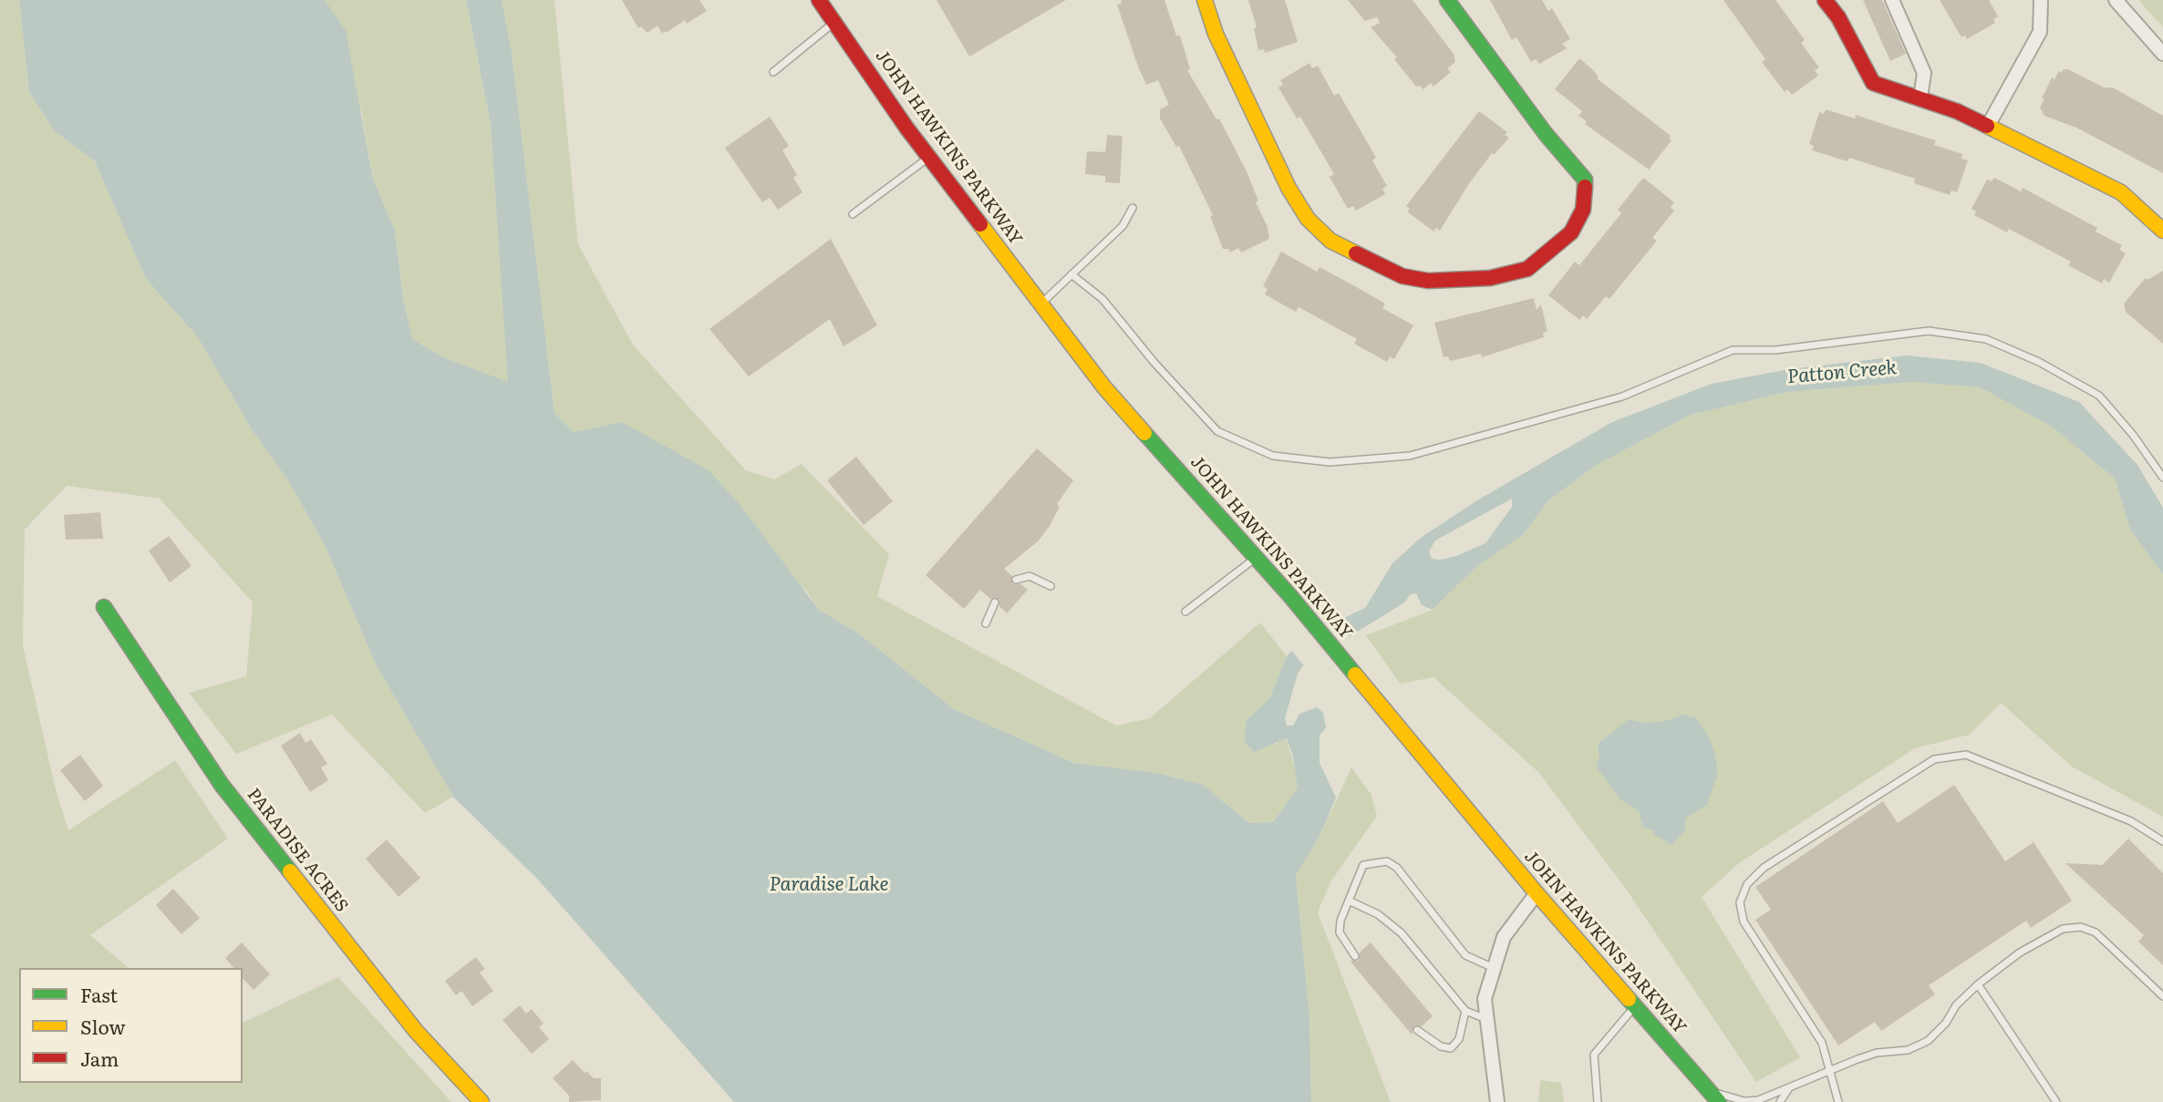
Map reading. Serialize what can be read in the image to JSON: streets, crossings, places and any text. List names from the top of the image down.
{
  "streets": {
    "street": ["JOHN HAWKINS PARKWAY", "PARADISE ACRES"]
  },
  "water": ["Patton Creek", "Paradise Lake"],
  "legend": ["Fast", "Slow", "Jam"]
}
